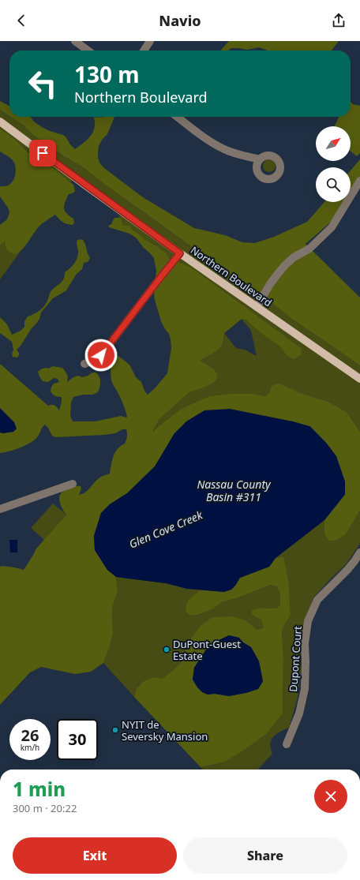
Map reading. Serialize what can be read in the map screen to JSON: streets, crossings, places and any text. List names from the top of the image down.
{
  "streets": {
    "main road": ["Northern Boulevard"],
    "street": ["Dupont Court"]
  },
  "water": ["Nassau County Basin #311", "Glen Cove Creek"],
  "places": ["DuPont-Guest Estate", "NYIT de Seversky Mansion"],
  "north": "top right",
  "page": {
    "header": "Navio",
    "turn": ["130 m", "Northern Boulevard"],
    "speed": "26 km/h",
    "limit": "30",
    "heading": ["1 min", "300 m · 20:22"],
    "buttons": ["Exit", "Share"]
  }
}
